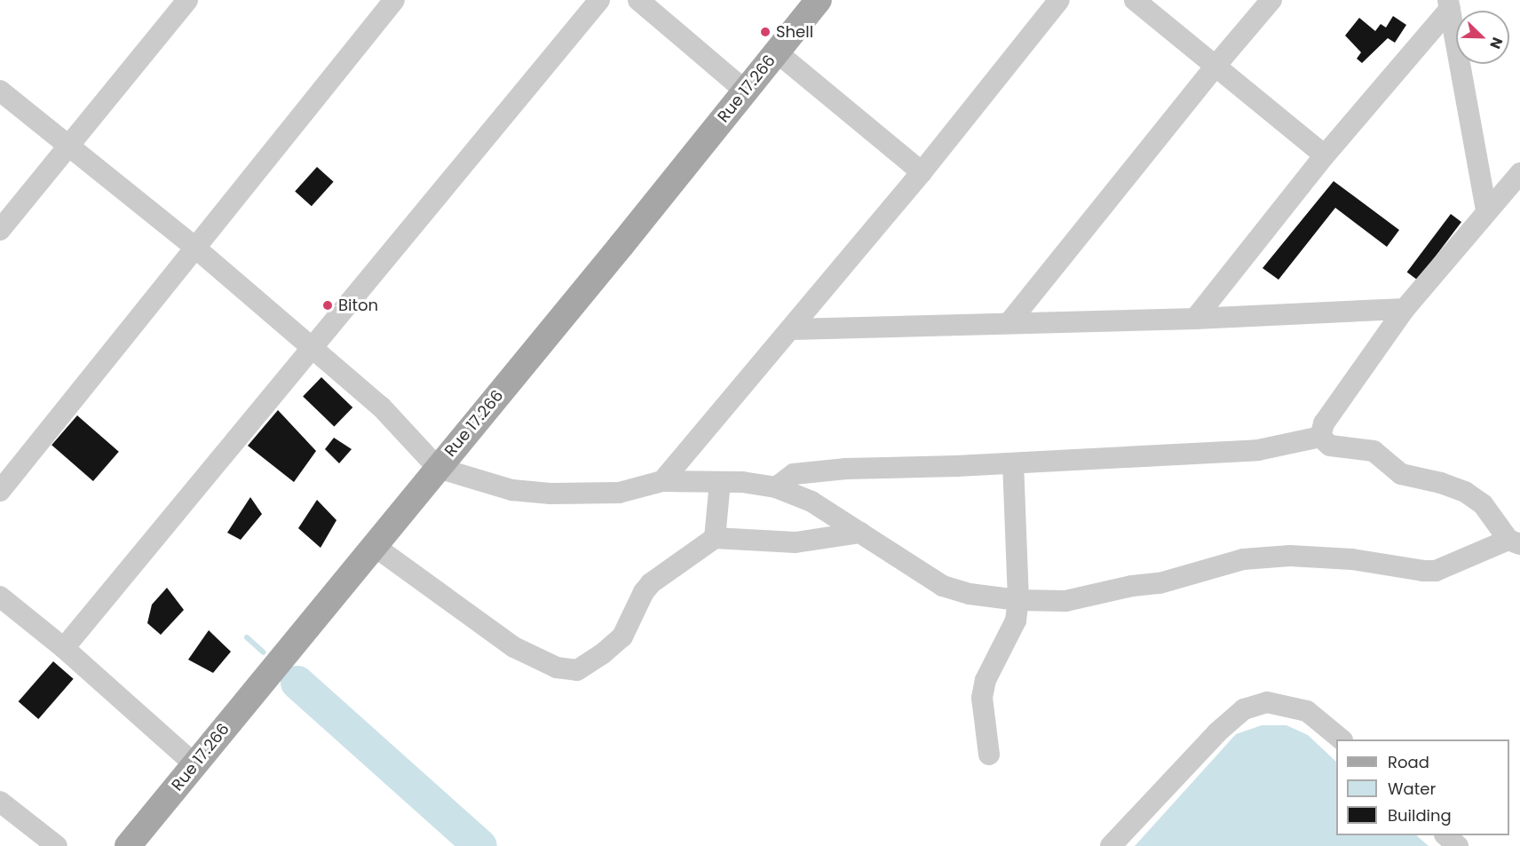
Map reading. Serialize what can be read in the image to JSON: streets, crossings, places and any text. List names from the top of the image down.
{
  "streets": {
    "main road": ["Rue 17.266"]
  },
  "places": ["Shell", "Biton"],
  "legend": ["Road", "Water", "Building"],
  "north": "bottom right"
}
